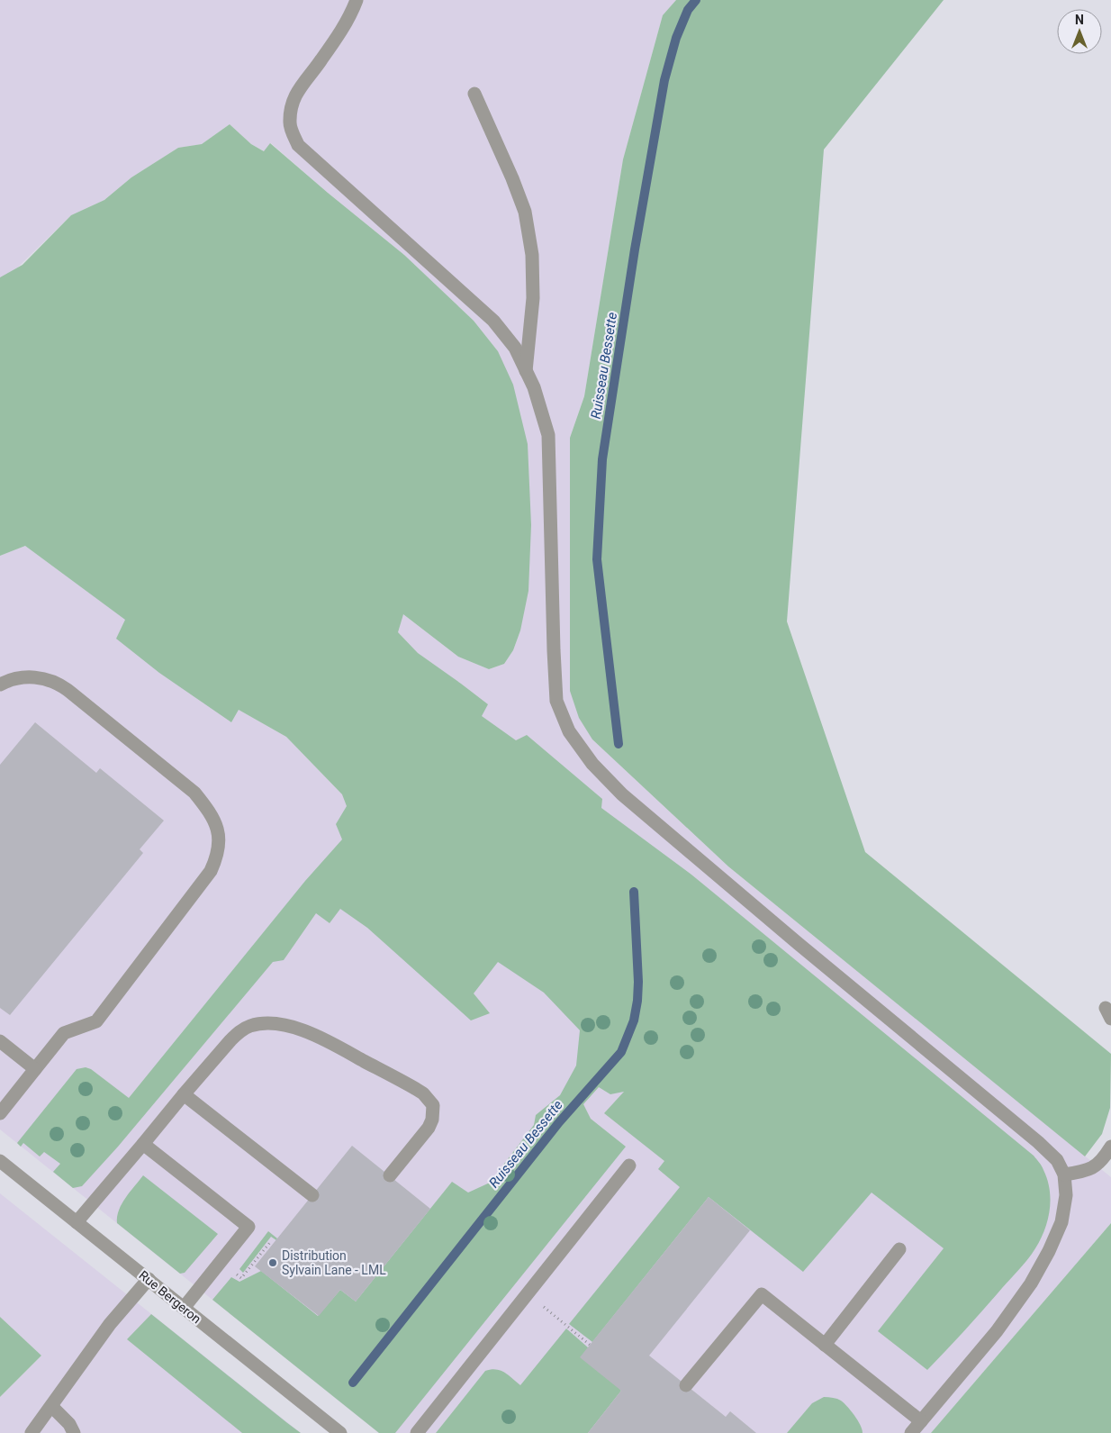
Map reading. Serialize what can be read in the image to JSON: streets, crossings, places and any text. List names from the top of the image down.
{
  "streets": {
    "street": ["Rue Bergeron"]
  },
  "water": ["Ruisseau Bessette"],
  "places": ["Distribution Sylvain Lane - LML"],
  "north": "top"
}
